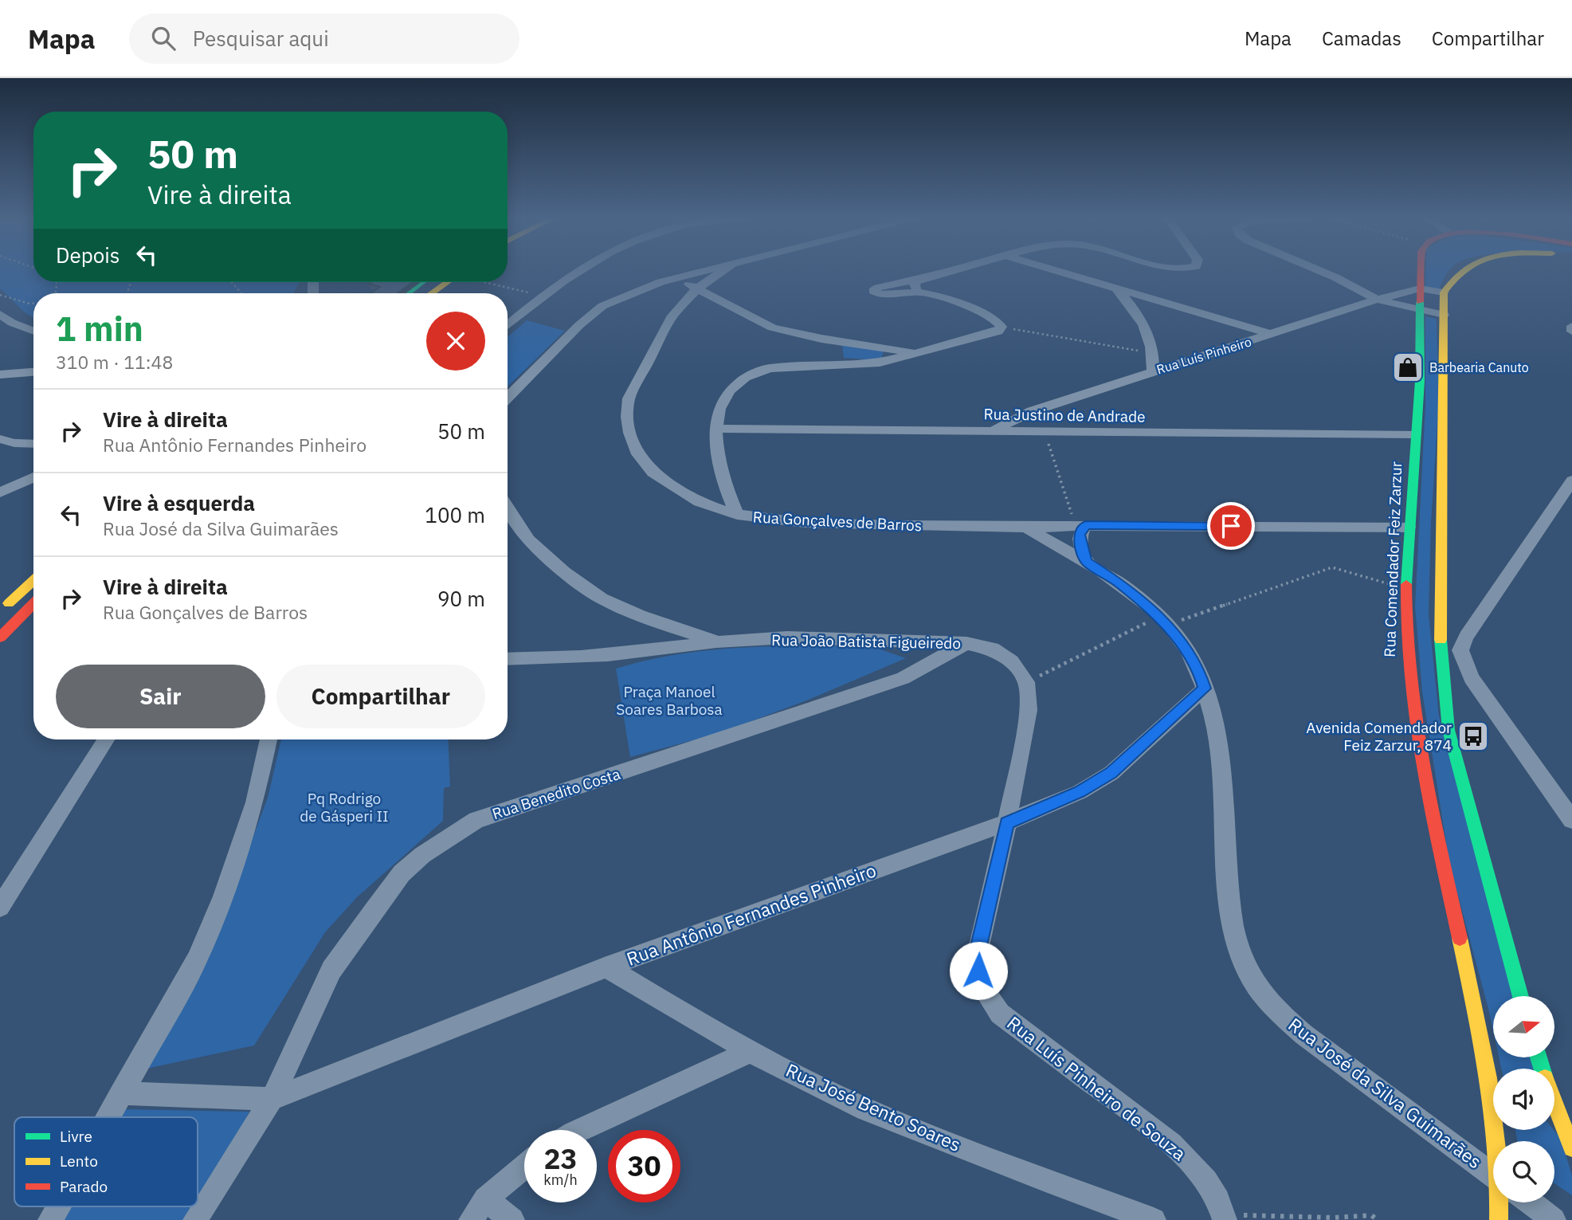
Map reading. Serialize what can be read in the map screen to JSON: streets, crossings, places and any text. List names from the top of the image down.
{
  "streets": {
    "main road": ["Rua Comendador Feiz Zarzur"],
    "street": [
      "Rua Luís Pinheiro",
      "Rua Justino de Andrade",
      "Rua Gonçalves de Barros",
      "Rua João Batista Figueiredo",
      "Rua Benedito Costa",
      "Rua Antônio Fernandes Pinheiro",
      "Rua Luís Pinheiro de Souza",
      "Rua José da Silva Guimarães",
      "Rua José Bento Soares"
    ]
  },
  "crossings": [
    ["Rua Luís Pinheiro", "Rua Justino de Andrade"],
    ["Rua Luís Pinheiro", "Rua Comendador Feiz Zarzur"],
    ["Rua Justino de Andrade", "Rua Comendador Feiz Zarzur"],
    ["Rua Gonçalves de Barros", "Rua Comendador Feiz Zarzur"],
    ["Rua Gonçalves de Barros", "Rua José da Silva Guimarães"],
    ["Rua João Batista Figueiredo", "Rua Benedito Costa"],
    ["Rua Benedito Costa", "Rua Antônio Fernandes Pinheiro"],
    ["Rua Antônio Fernandes Pinheiro", "Rua Luís Pinheiro de Souza"],
    ["Rua Antônio Fernandes Pinheiro", "Rua José da Silva Guimarães"],
    ["Rua Antônio Fernandes Pinheiro", "Rua José Bento Soares"]
  ],
  "parks": ["Praça Manoel Soares Barbosa", "Pq Rodrigo de Gásperi II"],
  "places": {
    "shop": ["Barbearia Canuto"],
    "bus stop": ["Avenida Comendador Feiz Zarzur, 874"]
  },
  "legend": ["Livre", "Lento", "Parado"],
  "north": "right",
  "page": {
    "header": "Mapa",
    "search": "Pesquisar aqui",
    "nav": ["Mapa", "Camadas", "Compartilhar"],
    "turn": ["50 m", "Vire à direita"],
    "then": "Depois",
    "heading": ["1 min", "310 m · 11:48"],
    "list": [
      {
        "name": "Vire à direita",
        "note": "Rua Antônio Fernandes Pinheiro",
        "value": "50 m"
      },
      {
        "name": "Vire à esquerda",
        "note": "Rua José da Silva Guimarães",
        "value": "100 m"
      },
      {
        "name": "Vire à direita",
        "note": "Rua Gonçalves de Barros",
        "value": "90 m"
      }
    ],
    "buttons": ["Sair", "Compartilhar"],
    "speed": "23 km/h",
    "limit": "30"
  }
}
